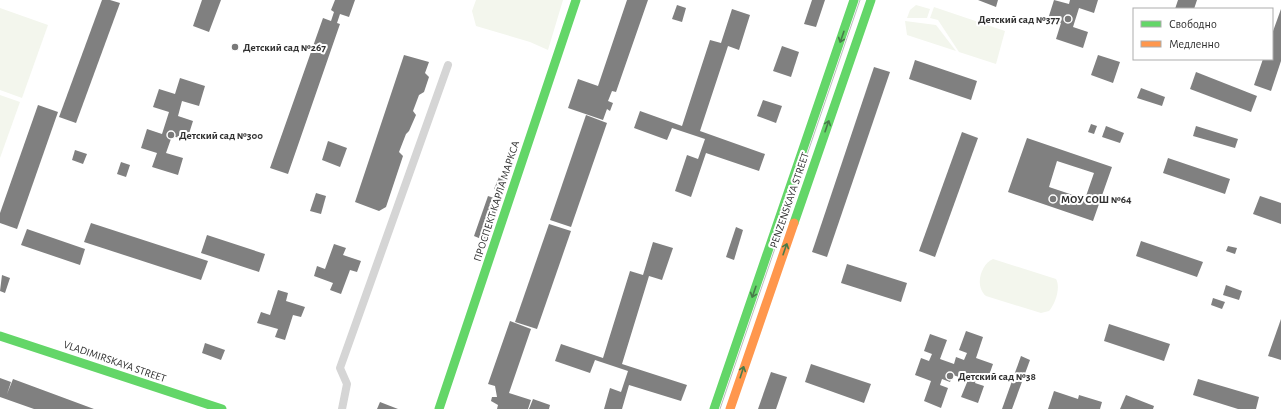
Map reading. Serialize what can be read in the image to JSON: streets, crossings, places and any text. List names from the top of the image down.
{
  "streets": {
    "main road": ["PENZENSKAYA STREET", "ПРОСПЕКТ КАРЛА МАРКСА", "VLADIMIRSKAYA STREET"]
  },
  "places": [
    "Детский сад №377",
    "Детский сад №267",
    "Детский сад №300",
    "МОУ СОШ №64",
    "Детский сад №38"
  ],
  "legend": ["Свободно", "Медленно"]
}
